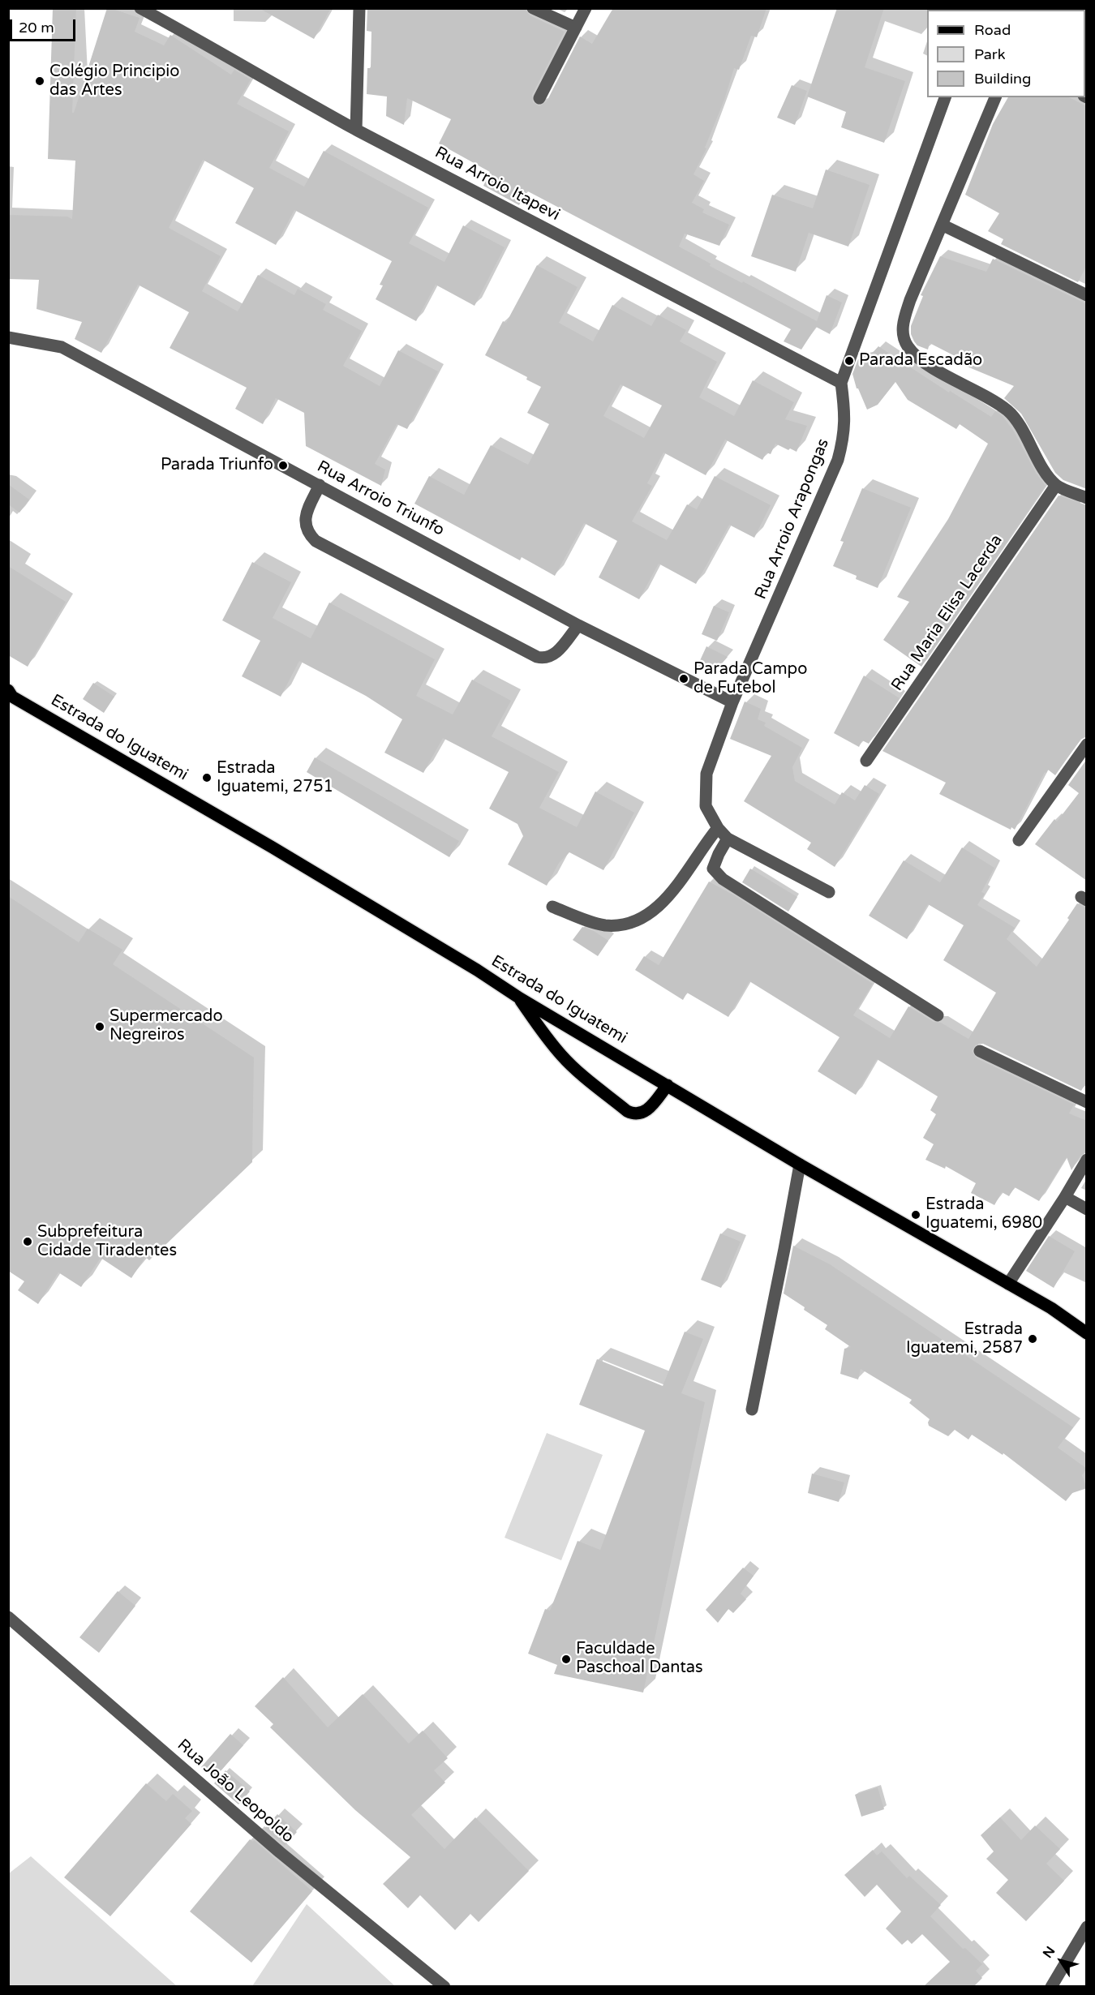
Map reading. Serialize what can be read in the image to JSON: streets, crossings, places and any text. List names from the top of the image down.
{
  "streets": {
    "main road": ["Estrada do Iguatemi"],
    "street": [
      "Rua Arroio Itapevi",
      "Rua Arroio Triunfo",
      "Rua Arroio Arapongas",
      "Rua Maria Elisa Lacerda",
      "Rua João Leopoldo"
    ]
  },
  "crossings": [
    ["Rua Arroio Itapevi", "Rua Arroio Arapongas"],
    ["Rua Arroio Triunfo", "Rua Arroio Arapongas"]
  ],
  "places": [
    "Colégio Principio das Artes",
    "Parada Escadão",
    "Parada Triunfo",
    "Parada Campo de Futebol",
    "Estrada Iguatemi, 2751",
    "Supermercado Negreiros",
    "Estrada Iguatemi, 6980",
    "Subprefeitura Cidade Tiradentes",
    "Estrada Iguatemi, 2587",
    "Faculdade Paschoal Dantas"
  ],
  "legend": ["Road", "Park", "Building"],
  "scale_bar": "20 m",
  "north": "top left"
}
